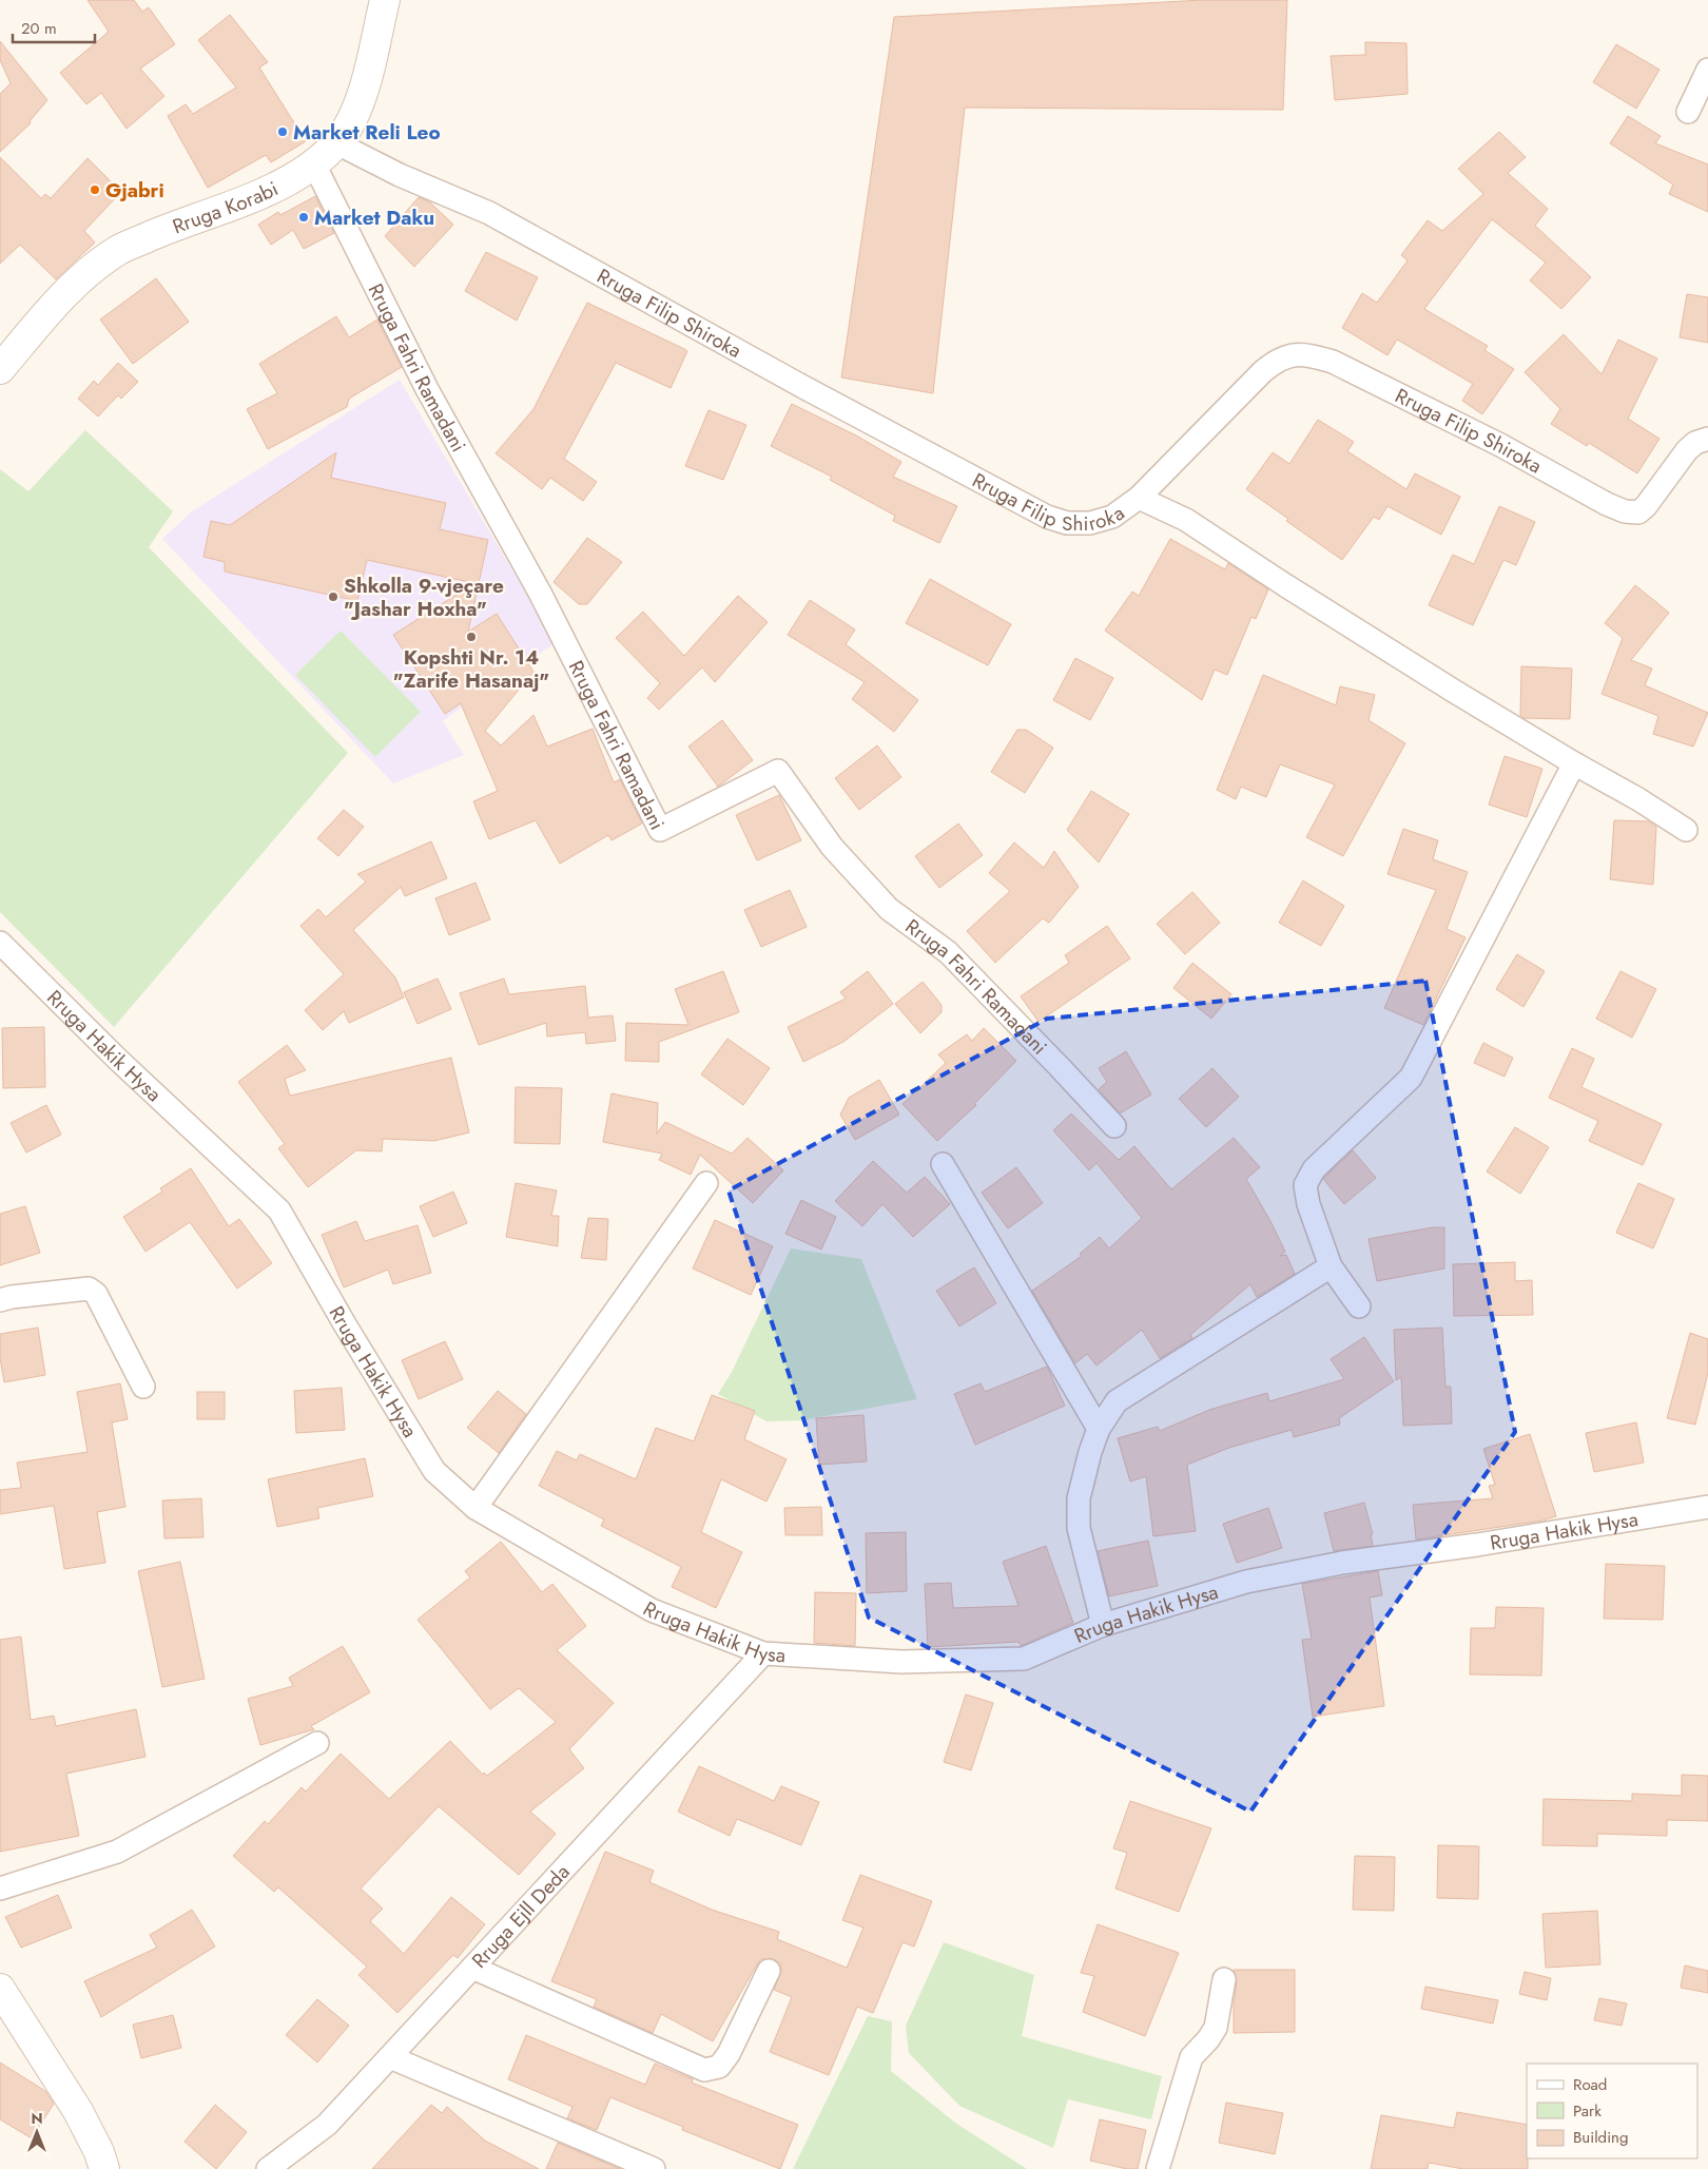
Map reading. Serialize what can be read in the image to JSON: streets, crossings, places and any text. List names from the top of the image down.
{
  "streets": {
    "street": [
      "Rruga Korabi",
      "Rruga Filip Shiroka",
      "Rruga Fahri Ramadani",
      "Rruga Hakik Hysa",
      "Rruga Ejll Deda"
    ]
  },
  "crossings": [
    ["Rruga Korabi", "Rruga Filip Shiroka"],
    ["Rruga Korabi", "Rruga Fahri Ramadani"],
    ["Rruga Hakik Hysa", "Rruga Ejll Deda"]
  ],
  "places": [
    "Market Reli Leo",
    "Gjabri",
    "Market Daku",
    "Shkolla 9-vjeçare \"Jashar Hoxha\"",
    "Kopshti Nr. 14 \"Zarife Hasanaj\""
  ],
  "legend": ["Road", "Park", "Building"],
  "scale_bar": "20 m",
  "north": "top"
}
